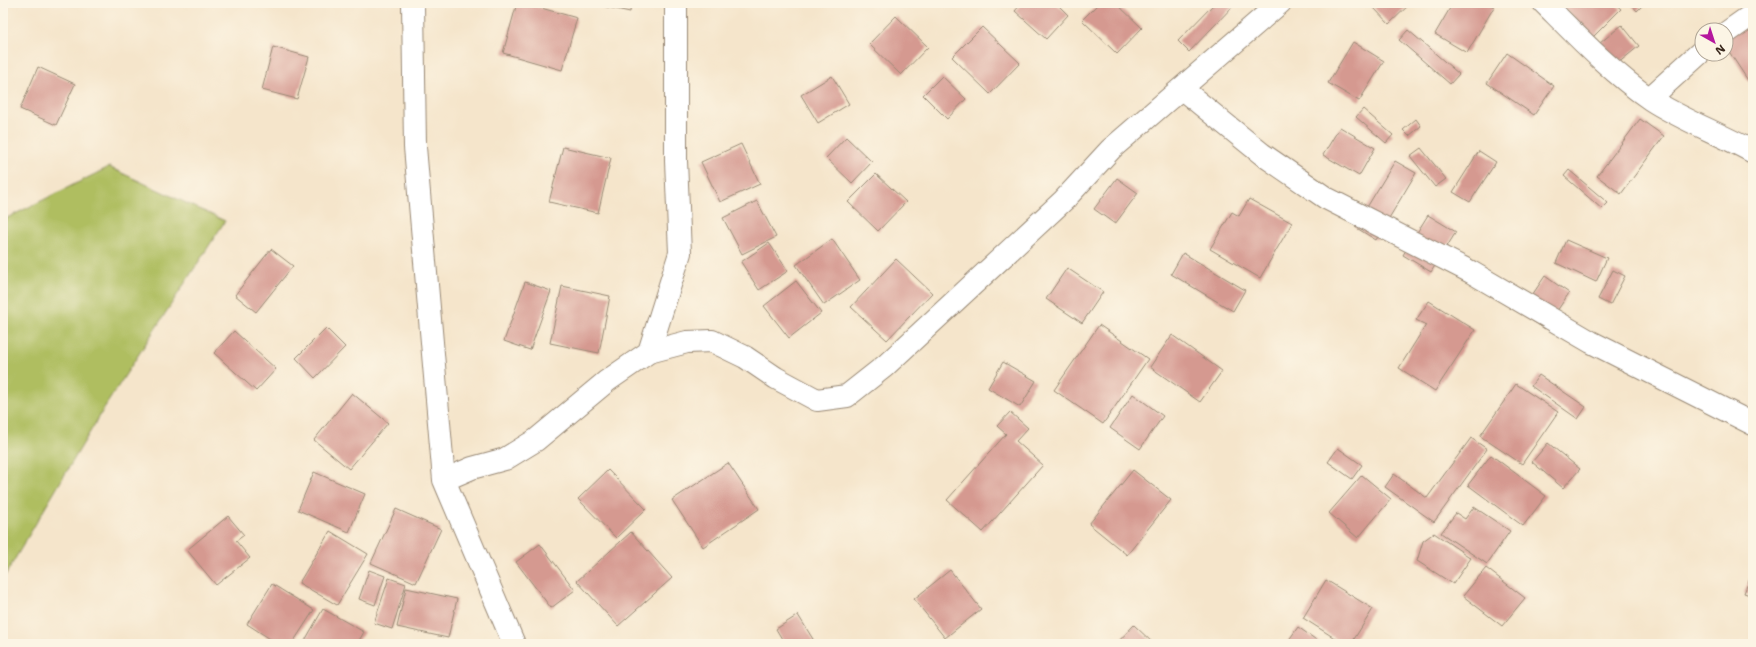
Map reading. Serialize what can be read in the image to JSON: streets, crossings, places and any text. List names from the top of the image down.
{
  "north": "bottom right"
}
